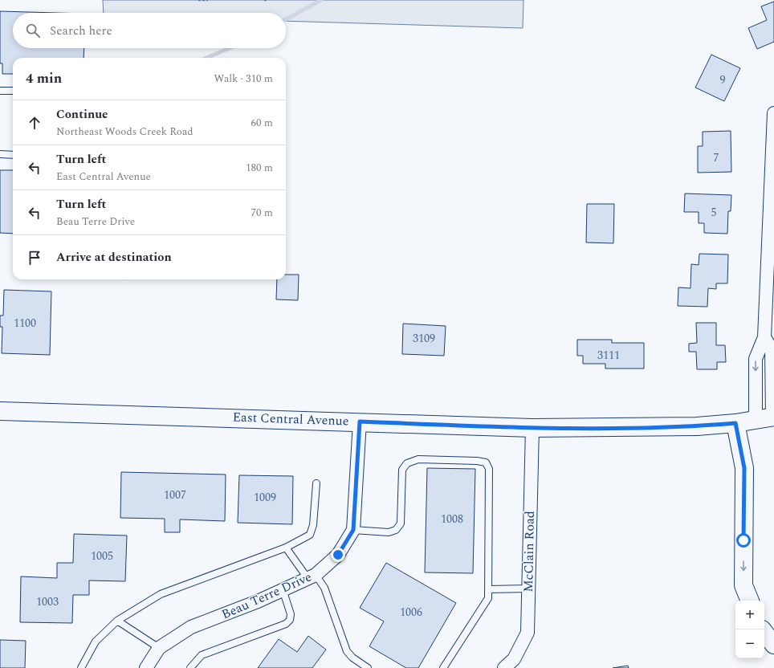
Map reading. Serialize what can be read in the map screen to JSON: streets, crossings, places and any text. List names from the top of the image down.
{
  "streets": {
    "main road": ["East Central Avenue"],
    "street": ["McClain Road", "Beau Terre Drive"]
  },
  "crossings": [
    ["East Central Avenue", "McClain Road"],
    ["East Central Avenue", "Beau Terre Drive"]
  ],
  "house_numbers": [
    "9",
    "7",
    "5",
    "1100",
    "3109",
    "3111",
    "1007",
    "1009",
    "1008",
    "1005",
    "1003",
    "1006"
  ],
  "page": {
    "search": "Search here",
    "heading": ["4 min", "Walk · 310 m"],
    "list": [
      ["Continue", "Northeast Woods Creek Road", "60 m"],
      ["Turn left", "East Central Avenue", "180 m"],
      ["Turn left", "Beau Terre Drive", "70 m"],
      "Arrive at destination"
    ],
    "map_buttons": ["+", "−"]
  }
}
